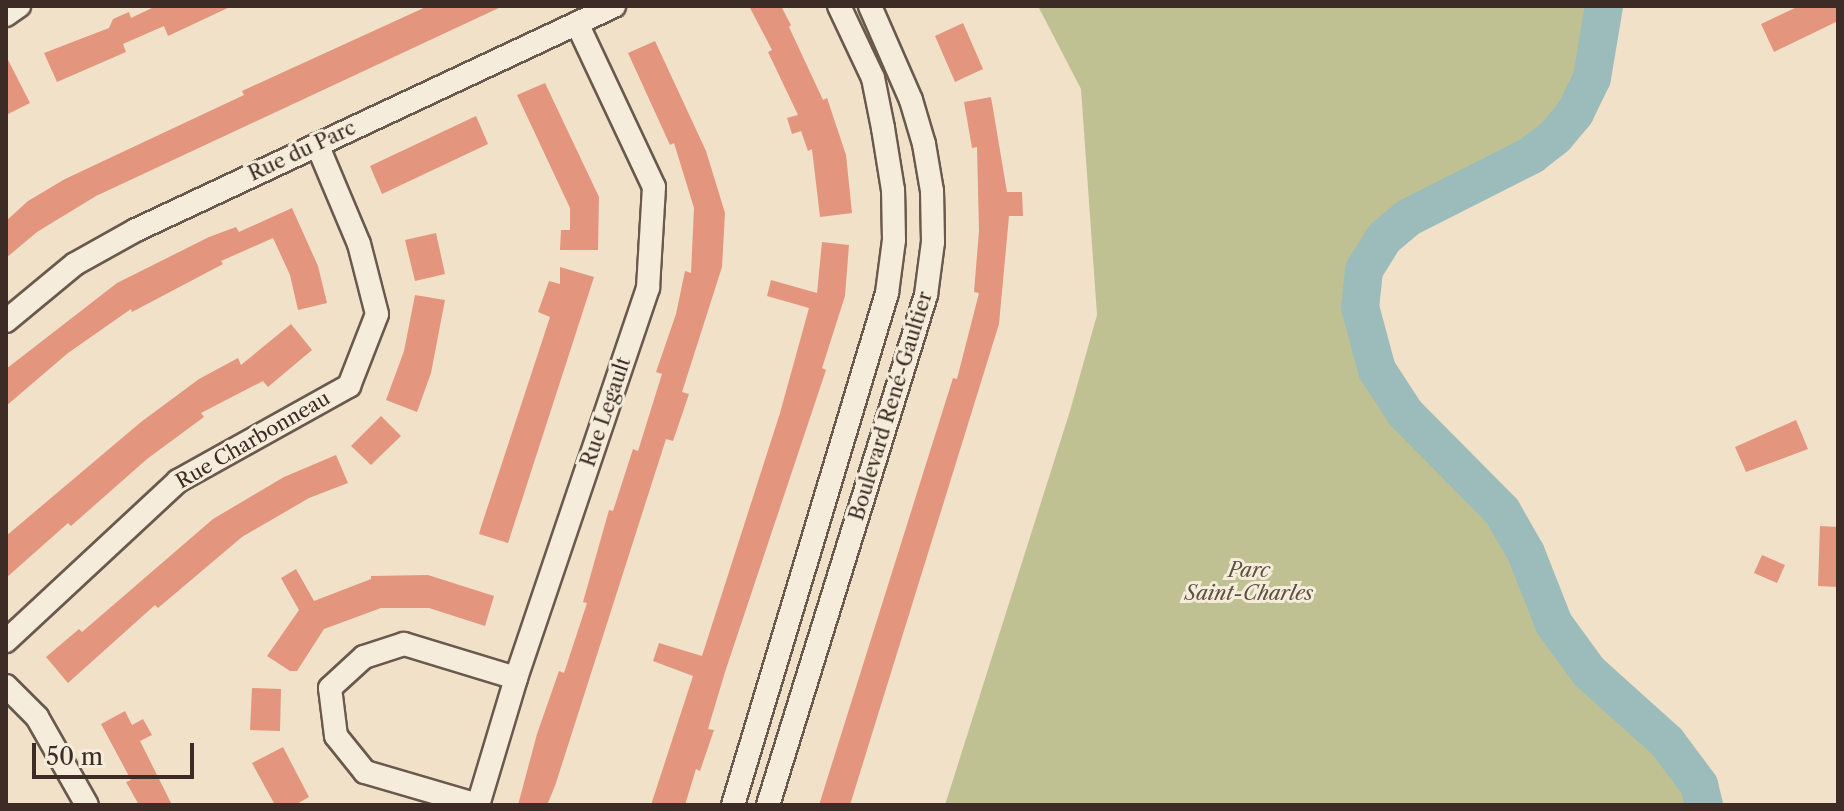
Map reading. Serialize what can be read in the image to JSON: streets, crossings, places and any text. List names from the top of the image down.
{
  "streets": {
    "street": [
      "Rue du Parc",
      "Boulevard René-Gaultier",
      "Rue Legault",
      "Rue Charbonneau"
    ]
  },
  "crossings": [
    ["Rue du Parc", "Rue Legault"],
    ["Rue du Parc", "Rue Charbonneau"]
  ],
  "parks": ["Parc Saint-Charles"],
  "scale_bar": "50 m"
}
